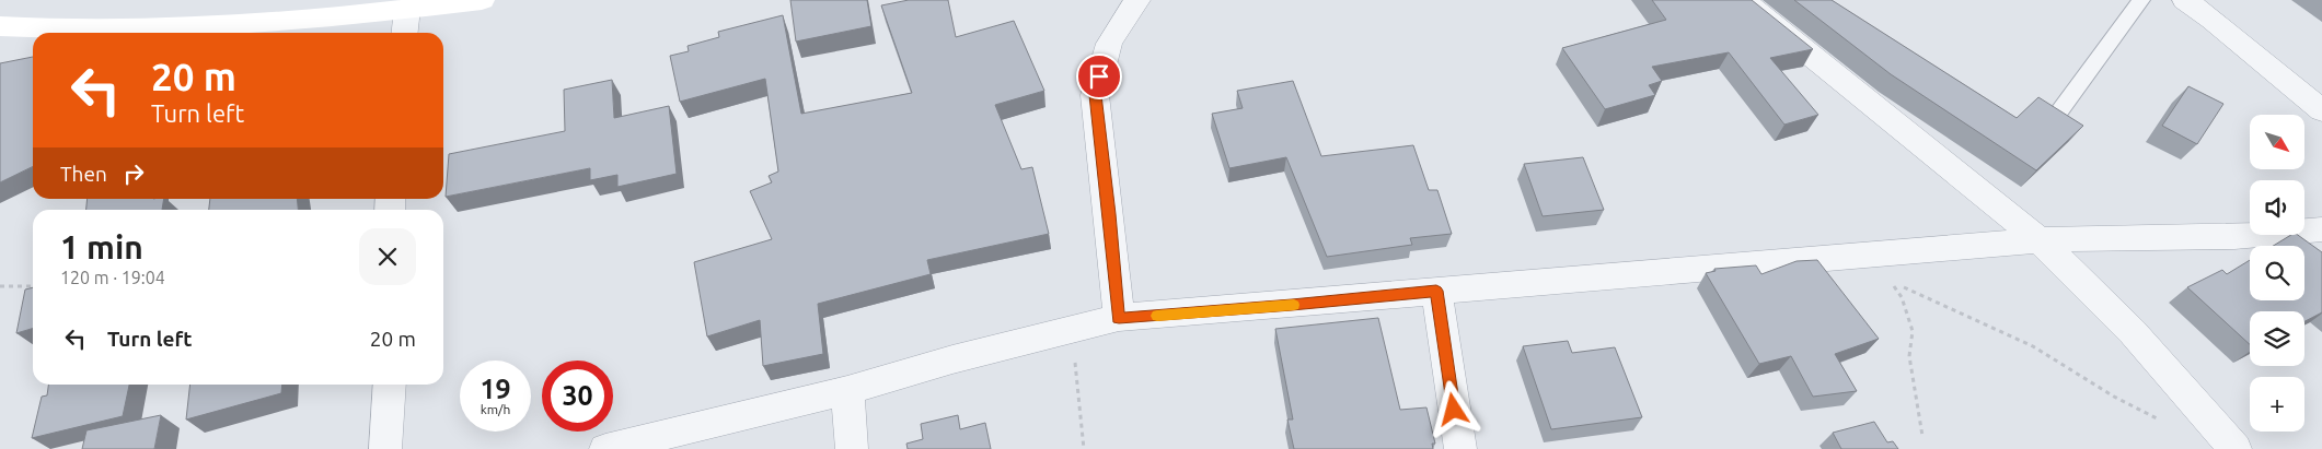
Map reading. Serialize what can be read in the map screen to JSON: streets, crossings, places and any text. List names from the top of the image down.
{
  "north": "bottom right",
  "page": {
    "turn": ["20 m", "Turn left"],
    "map_buttons": "+",
    "then": "Then",
    "heading": ["1 min", "120 m · 19:04"],
    "list": [
      {
        "name": "Turn left",
        "value": "20 m"
      }
    ],
    "speed": "19 km/h",
    "limit": "30"
  }
}
